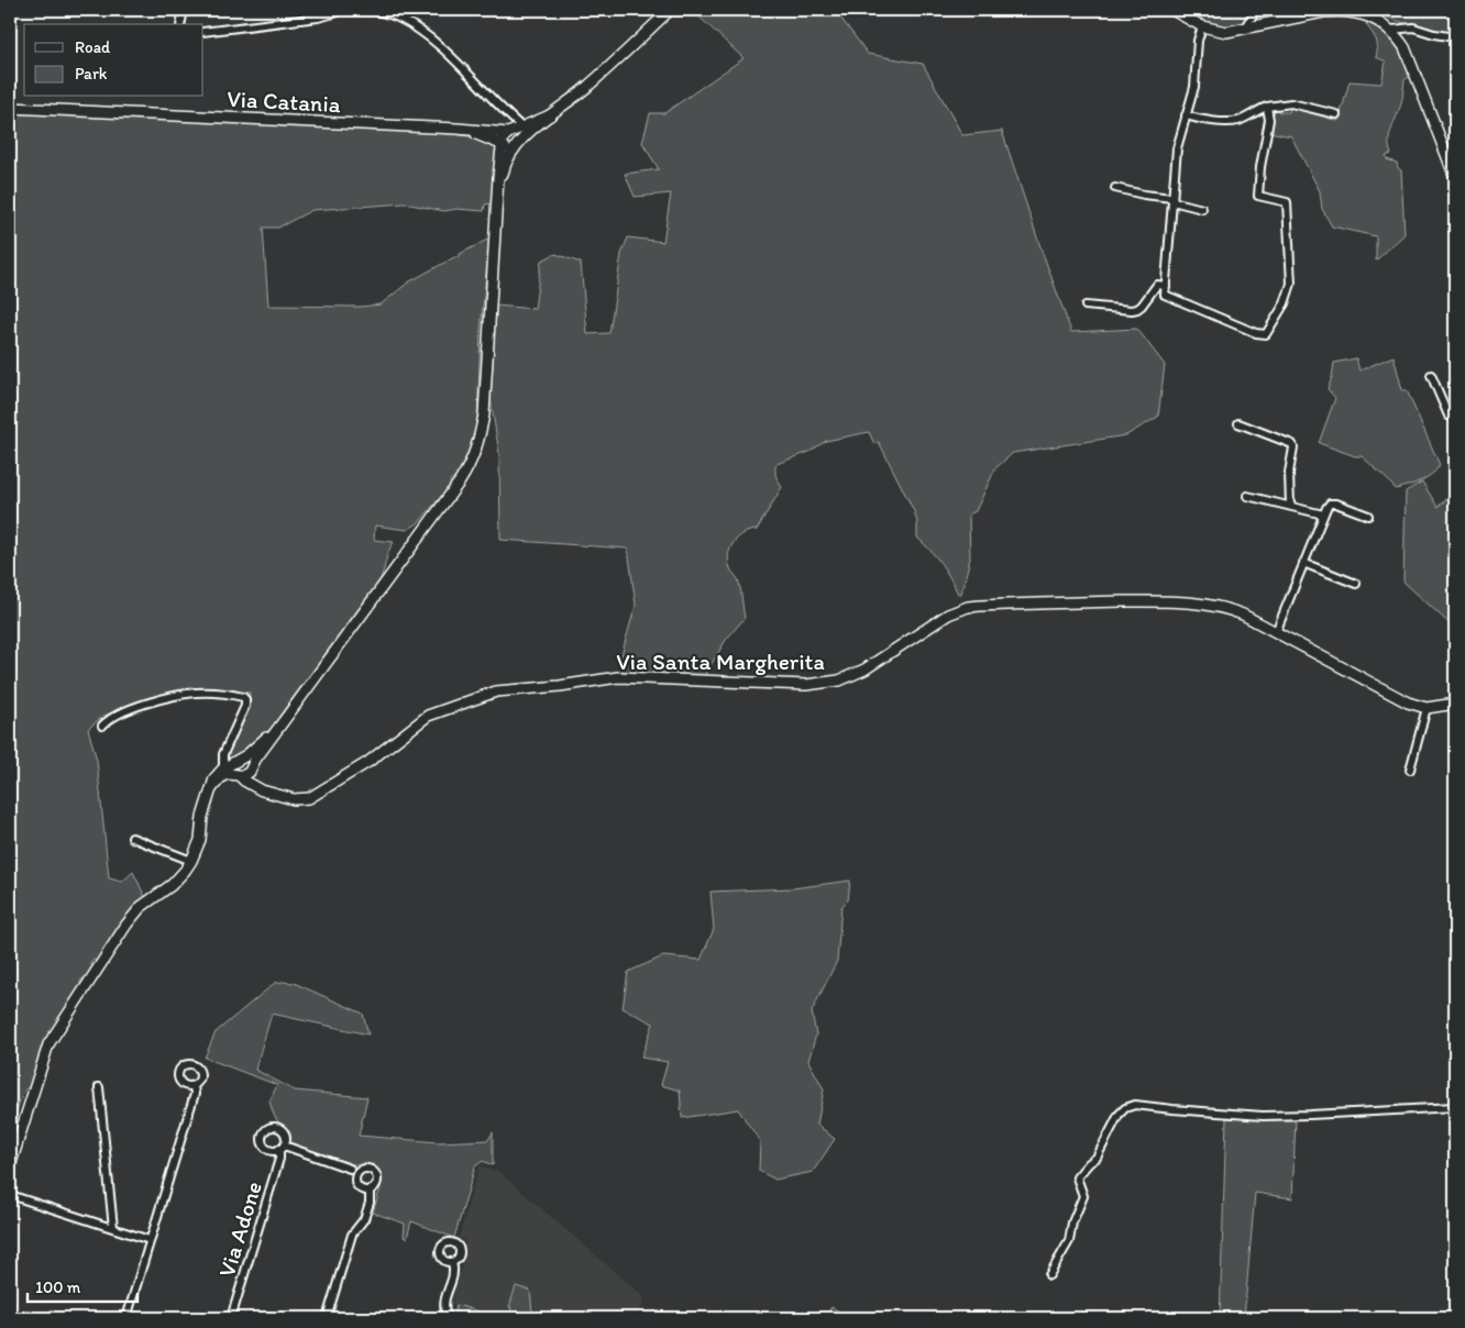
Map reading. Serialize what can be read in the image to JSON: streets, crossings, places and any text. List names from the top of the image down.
{
  "streets": {
    "main road": ["Via Catania", "Via Santa Margherita"],
    "street": ["Via Adone"]
  },
  "legend": ["Road", "Park"],
  "scale_bar": "100 m"
}
